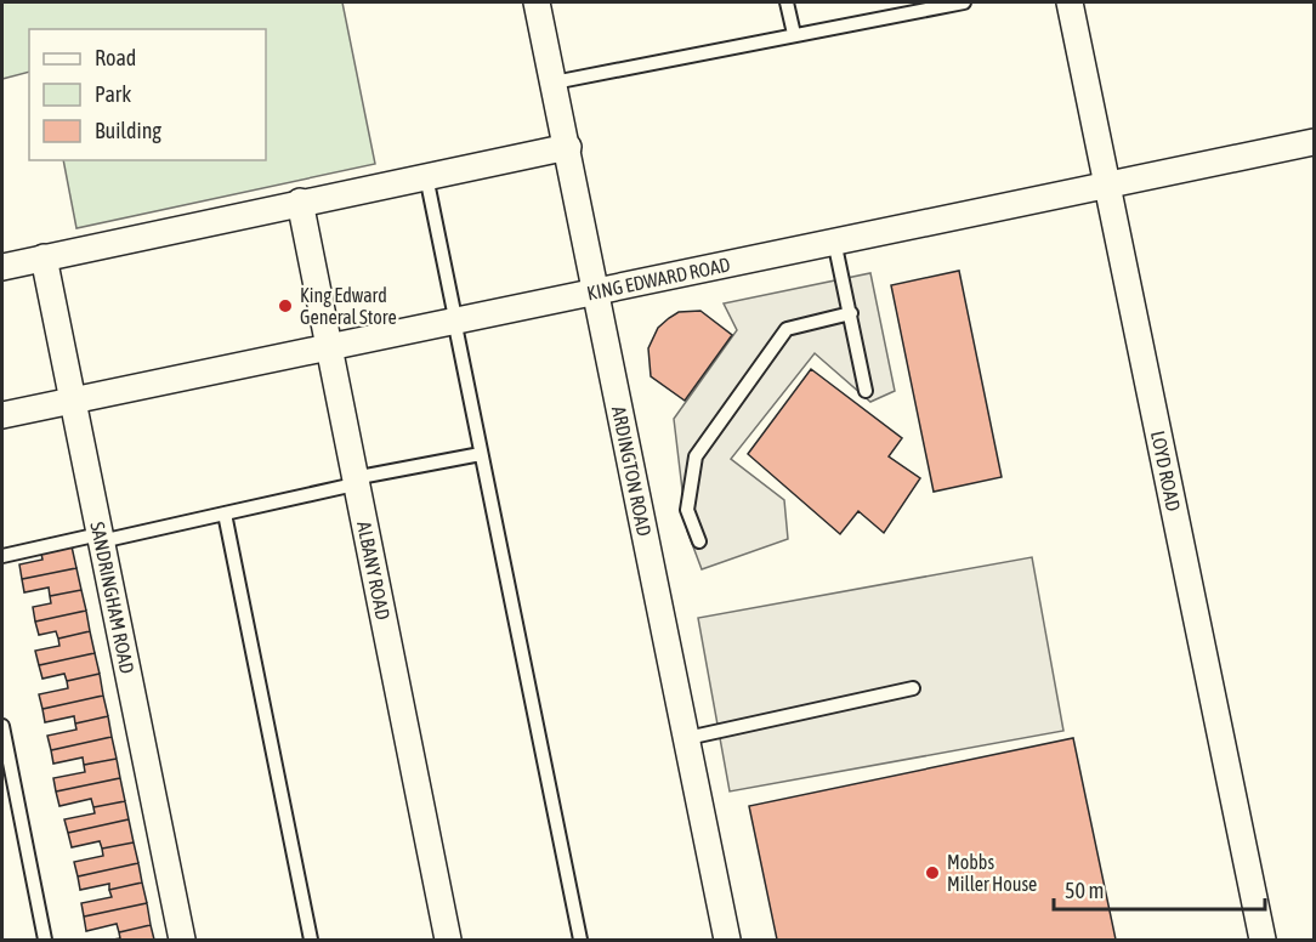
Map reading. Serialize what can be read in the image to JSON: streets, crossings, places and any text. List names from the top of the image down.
{
  "streets": {
    "street": [
      "KING EDWARD ROAD",
      "ARDINGTON ROAD",
      "LOYD ROAD",
      "ALBANY ROAD",
      "SANDRINGHAM ROAD"
    ]
  },
  "crossings": [
    ["KING EDWARD ROAD", "ARDINGTON ROAD"],
    ["KING EDWARD ROAD", "LOYD ROAD"],
    ["KING EDWARD ROAD", "ALBANY ROAD"],
    ["KING EDWARD ROAD", "SANDRINGHAM ROAD"]
  ],
  "places": ["King Edward General Store", "Mobbs Miller House"],
  "legend": ["Road", "Park", "Building"],
  "scale_bar": "50 m"
}
